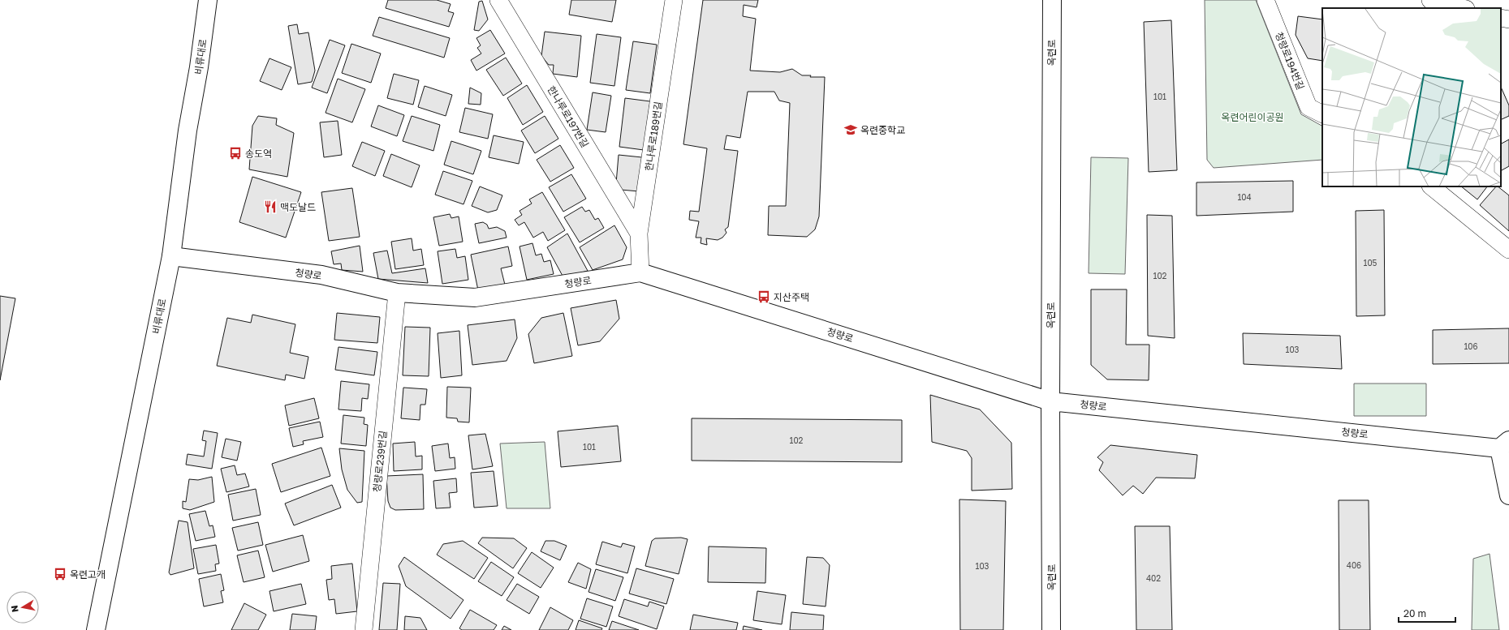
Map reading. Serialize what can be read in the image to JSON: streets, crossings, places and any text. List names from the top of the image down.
{
  "streets": {
    "street": [
      "옥련로",
      "비류대로",
      "청량로194번길",
      "한나루로197번길",
      "한나루로189번길",
      "청량로",
      "청량로239번길"
    ]
  },
  "crossings": [
    ["옥련로", "청량로"],
    ["비류대로", "청량로"],
    ["한나루로197번길", "한나루로189번길"],
    ["한나루로189번길", "청량로"],
    ["청량로", "청량로239번길"]
  ],
  "parks": ["옥련어린이공원"],
  "places": {
    "school or university": ["옥련중학교"],
    "bus stop": ["송도역", "지산주택", "옥련고개"],
    "restaurant": ["맥도날드"]
  },
  "house_numbers": [
    "101",
    "104",
    "105",
    "102",
    "106",
    "103",
    "102",
    "101",
    "406",
    "103",
    "402"
  ],
  "scale_bar": "20 m",
  "north": "left"
}
